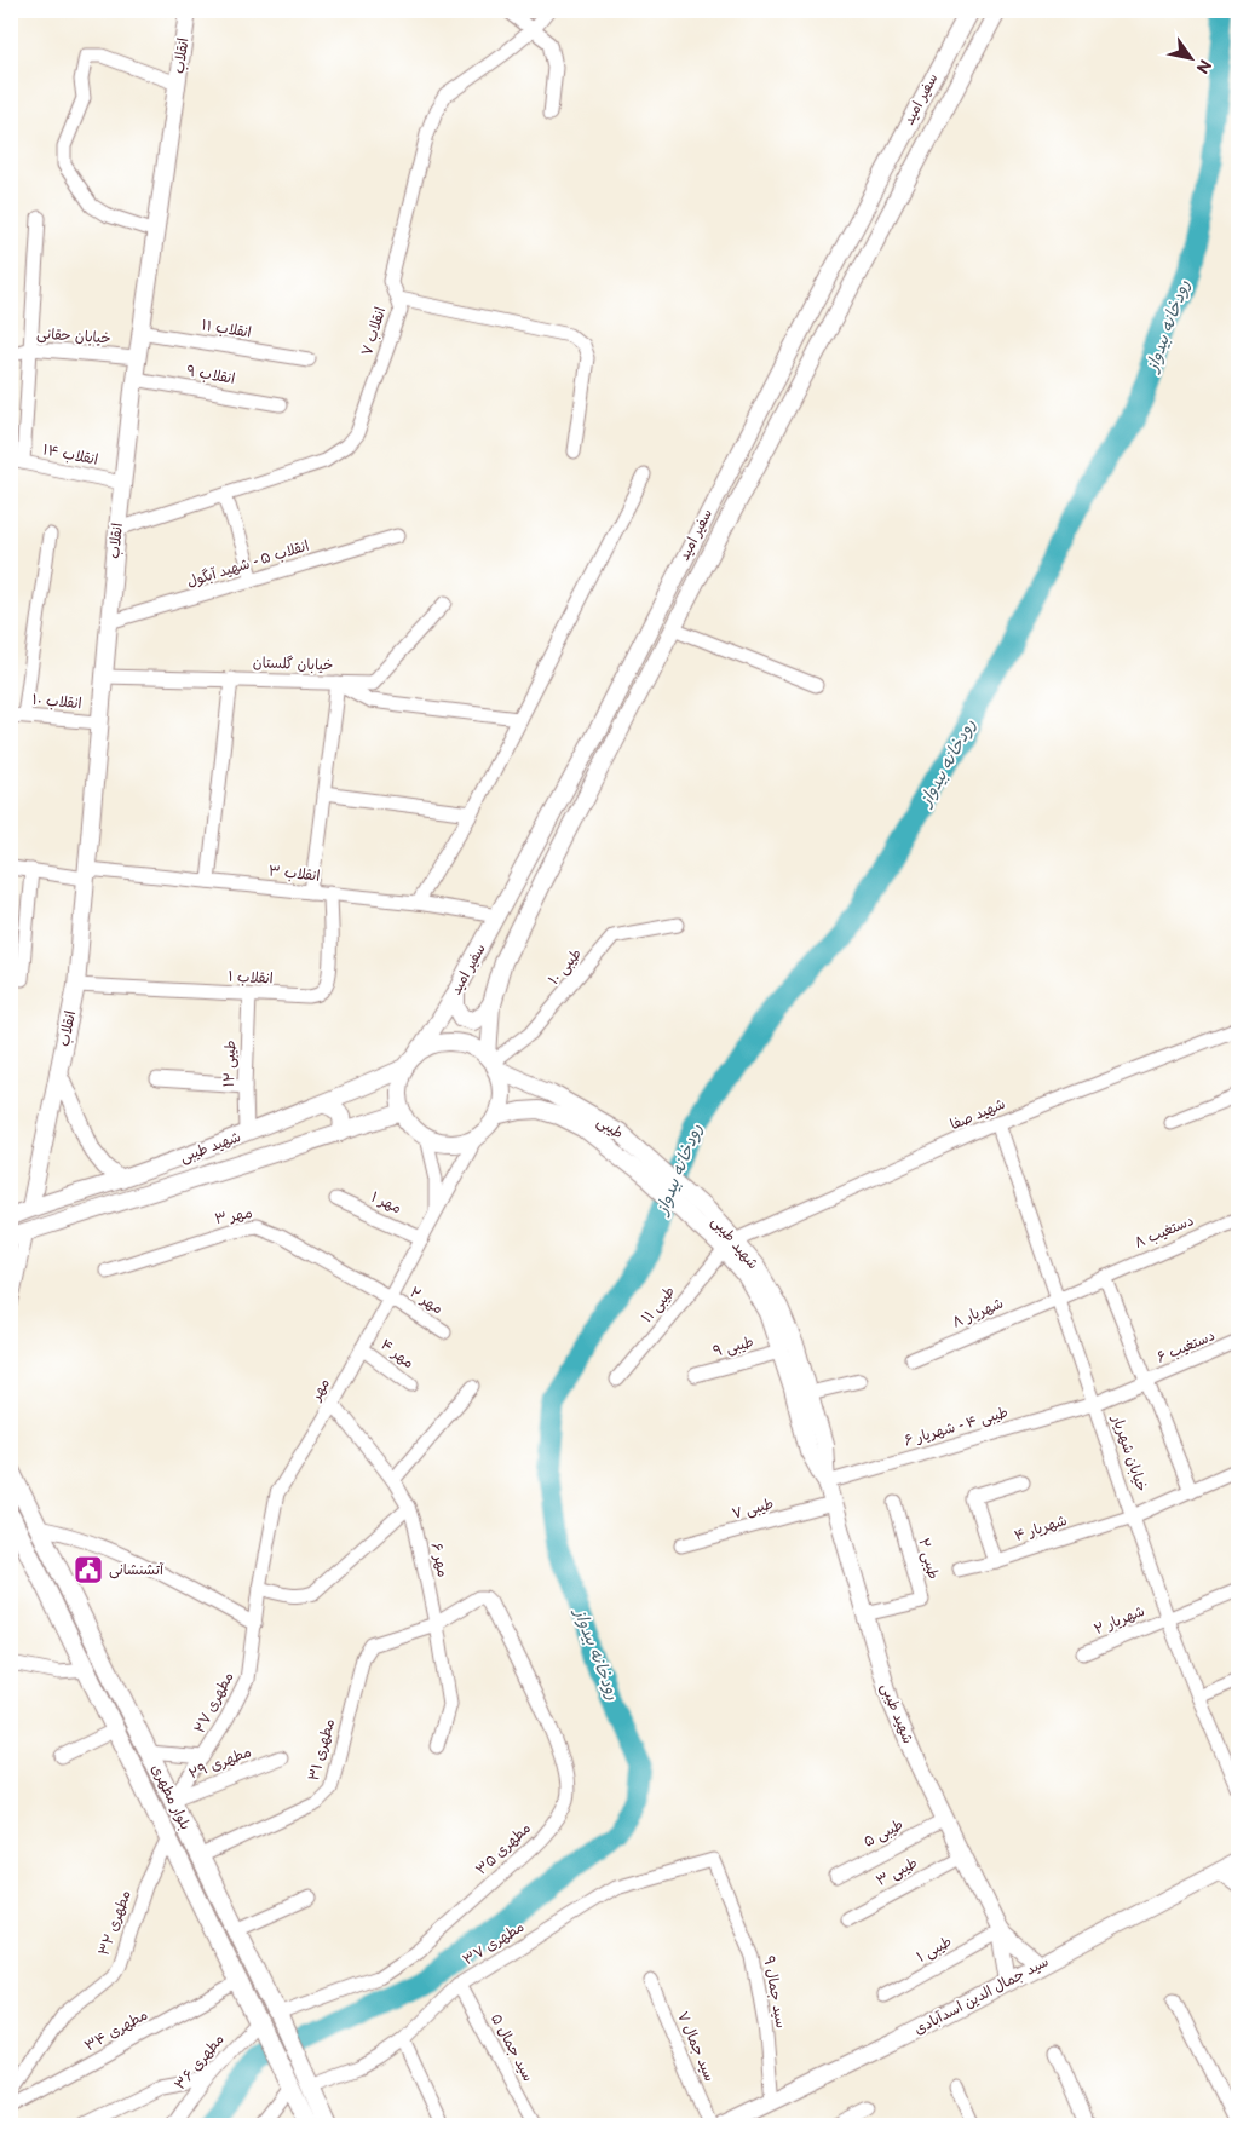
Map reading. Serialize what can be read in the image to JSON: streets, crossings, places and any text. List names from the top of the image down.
{
  "streets": {
    "main road": ["بلوار مطهری"],
    "street": [
      "انقلاب",
      "سفیر امید",
      "انقلاب ۱۱",
      "انقلاب ۷",
      "خیابان حقانی",
      "انقلاب ۹",
      "انقلاب ۱۴",
      "انقلاب ۵ - شهید آبگول",
      "خیابان گلستان",
      "انقلاب ۱۰",
      "انقلاب ۳",
      "طیبی ۱۰",
      "انقلاب ۱",
      "طیبی ۱۲",
      "شهید صفا",
      "طیبی",
      "شهید طیبی",
      "مهر ۱",
      "مهر ۳",
      "دستغیب ۸",
      "مهر ۲",
      "طیبی ۱۱",
      "شهریار ۸",
      "طیبی ۹",
      "دستغیب ۶",
      "مهر ۴",
      "مهر",
      "طیبی ۴ - شهریار ۶",
      "خیابان شهریار",
      "طیبی ۷",
      "شهریار ۴",
      "طیبی ۲",
      "مهر ۶",
      "شهریار ۲",
      "مطهری ۲۷",
      "مطهری ۳۱",
      "مطهری ۲۹",
      "طیبی ۵",
      "مطهری ۳۵",
      "طیبی ۳",
      "مطهری ۳۲",
      "مطهری ۳۷",
      "طیبی ۱",
      "سید جمال ۹",
      "سید جمال الدین اسدآبادی",
      "مطهری ۳۴",
      "سید جمال ۷",
      "سید جمال ۵",
      "مطهری ۳۶"
    ]
  },
  "crossings": [
    ["انقلاب", "انقلاب ۱۱"],
    ["انقلاب", "انقلاب ۷"],
    ["انقلاب", "خیابان حقانی"],
    ["انقلاب", "انقلاب ۹"],
    ["انقلاب", "انقلاب ۱۴"],
    ["انقلاب", "انقلاب ۵ - شهید آبگول"],
    ["انقلاب", "خیابان گلستان"],
    ["انقلاب", "انقلاب ۱۰"],
    ["انقلاب", "انقلاب ۳"],
    ["انقلاب", "انقلاب ۱"],
    ["انقلاب", "شهید طیبی"],
    ["سفیر امید", "انقلاب ۳"],
    ["سفیر امید", "طیبی ۱۰"],
    ["سفیر امید", "طیبی"],
    ["سفیر امید", "شهید طیبی"],
    ["سفیر امید", "مهر"],
    ["انقلاب ۳", "انقلاب ۱"],
    ["طیبی ۱۰", "طیبی"],
    ["طیبی ۱۰", "شهید طیبی"],
    ["طیبی ۱۰", "مهر"],
    ["انقلاب ۱", "طیبی ۱۲"],
    ["طیبی ۱۲", "شهید طیبی"],
    ["شهید صفا", "شهید طیبی"],
    ["شهید صفا", "طیبی ۱۱"],
    ["شهید صفا", "خیابان شهریار"],
    ["طیبی", "شهید طیبی"],
    ["طیبی", "مهر"],
    ["شهید طیبی", "طیبی ۱۱"],
    ["شهید طیبی", "طیبی ۹"],
    ["شهید طیبی", "مهر"],
    ["شهید طیبی", "طیبی ۴ - شهریار ۶"],
    ["شهید طیبی", "طیبی ۷"],
    ["شهید طیبی", "طیبی ۲"],
    ["شهید طیبی", "طیبی ۵"],
    ["شهید طیبی", "طیبی ۳"],
    ["شهید طیبی", "طیبی ۱"],
    ["شهید طیبی", "سید جمال الدین اسدآبادی"],
    ["مهر ۱", "مهر"],
    ["مهر ۳", "مهر ۲"],
    ["مهر ۳", "مهر"],
    ["دستغیب ۸", "شهریار ۸"],
    ["دستغیب ۸", "خیابان شهریار"],
    ["مهر ۲", "مهر"],
    ["شهریار ۸", "خیابان شهریار"],
    ["دستغیب ۶", "طیبی ۴ - شهریار ۶"],
    ["دستغیب ۶", "خیابان شهریار"],
    ["مهر ۴", "مهر"],
    ["مهر", "مهر ۶"],
    ["مهر", "مطهری ۲۷"],
    ["طیبی ۴ - شهریار ۶", "خیابان شهریار"],
    ["خیابان شهریار", "شهریار ۴"],
    ["خیابان شهریار", "شهریار ۲"],
    ["مهر ۶", "مطهری ۳۱"],
    ["مهر ۶", "مطهری ۳۵"],
    ["مطهری ۲۷", "مطهری ۲۹"],
    ["مطهری ۲۷", "بلوار مطهری"],
    ["مطهری ۳۱", "بلوار مطهری"],
    ["مطهری ۳۱", "مطهری ۳۵"],
    ["مطهری ۲۹", "بلوار مطهری"],
    ["بلوار مطهری", "مطهری ۳۵"],
    ["بلوار مطهری", "مطهری ۳۲"],
    ["بلوار مطهری", "مطهری ۳۷"],
    ["بلوار مطهری", "مطهری ۳۴"],
    ["بلوار مطهری", "مطهری ۳۶"],
    ["مطهری ۳۷", "سید جمال ۹"],
    ["مطهری ۳۷", "سید جمال ۵"],
    ["سید جمال ۹", "سید جمال الدین اسدآبادی"]
  ],
  "water": ["رودخانه بیدواز"],
  "places": {
    "public building": ["آتشنشانی"]
  },
  "north": "bottom right"
}
